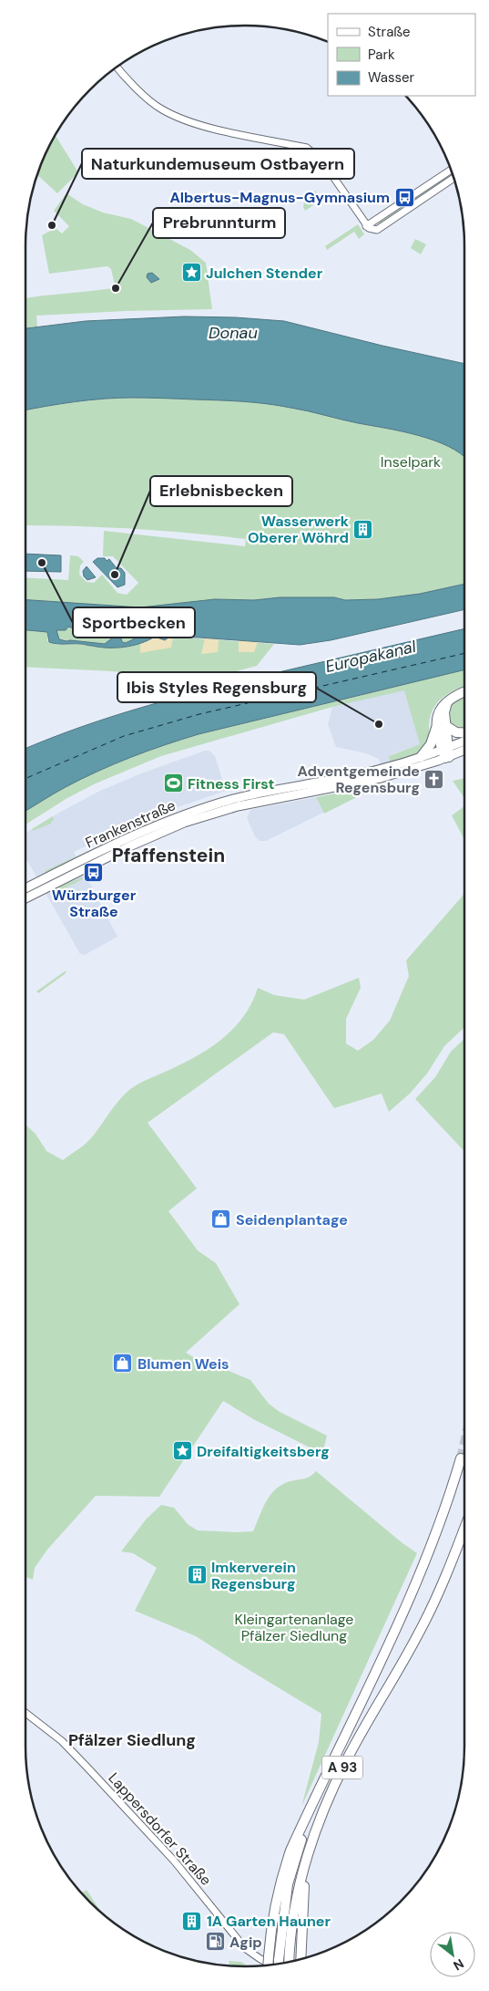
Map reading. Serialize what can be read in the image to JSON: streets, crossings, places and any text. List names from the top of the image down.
{
  "streets": {
    "highway": ["A 93"],
    "main road": ["Frankenstraße"],
    "street": ["Lappersdorfer Straße"]
  },
  "districts": ["Pfaffenstein", "Pfälzer Siedlung"],
  "water": ["Donau", "Europakanal"],
  "parks": ["Inselpark", "Kleingartenanlage Pfälzer Siedlung"],
  "places": {
    "bus stop": ["Albertus-Magnus-Gymnasium", "Würzburger Straße"],
    "other": [
      "Naturkundemuseum Ostbayern",
      "Prebrunnturm",
      "Sportbecken",
      "Erlebnisbecken",
      "Ibis Styles Regensburg"
    ],
    "place": ["Julchen Stender", "Dreifaltigkeitsberg"],
    "building": ["Wasserwerk Oberer Wöhrd", "Imkerverein Regensburg", "1A Garten Hauner"],
    "church": ["Adventgemeinde Regensburg"],
    "sports": ["Fitness First"],
    "shop": ["Seidenplantage", "Blumen Weis"],
    "fuel station": ["Agip"]
  },
  "legend": ["Straße", "Park", "Wasser"],
  "north": "bottom right"
}
